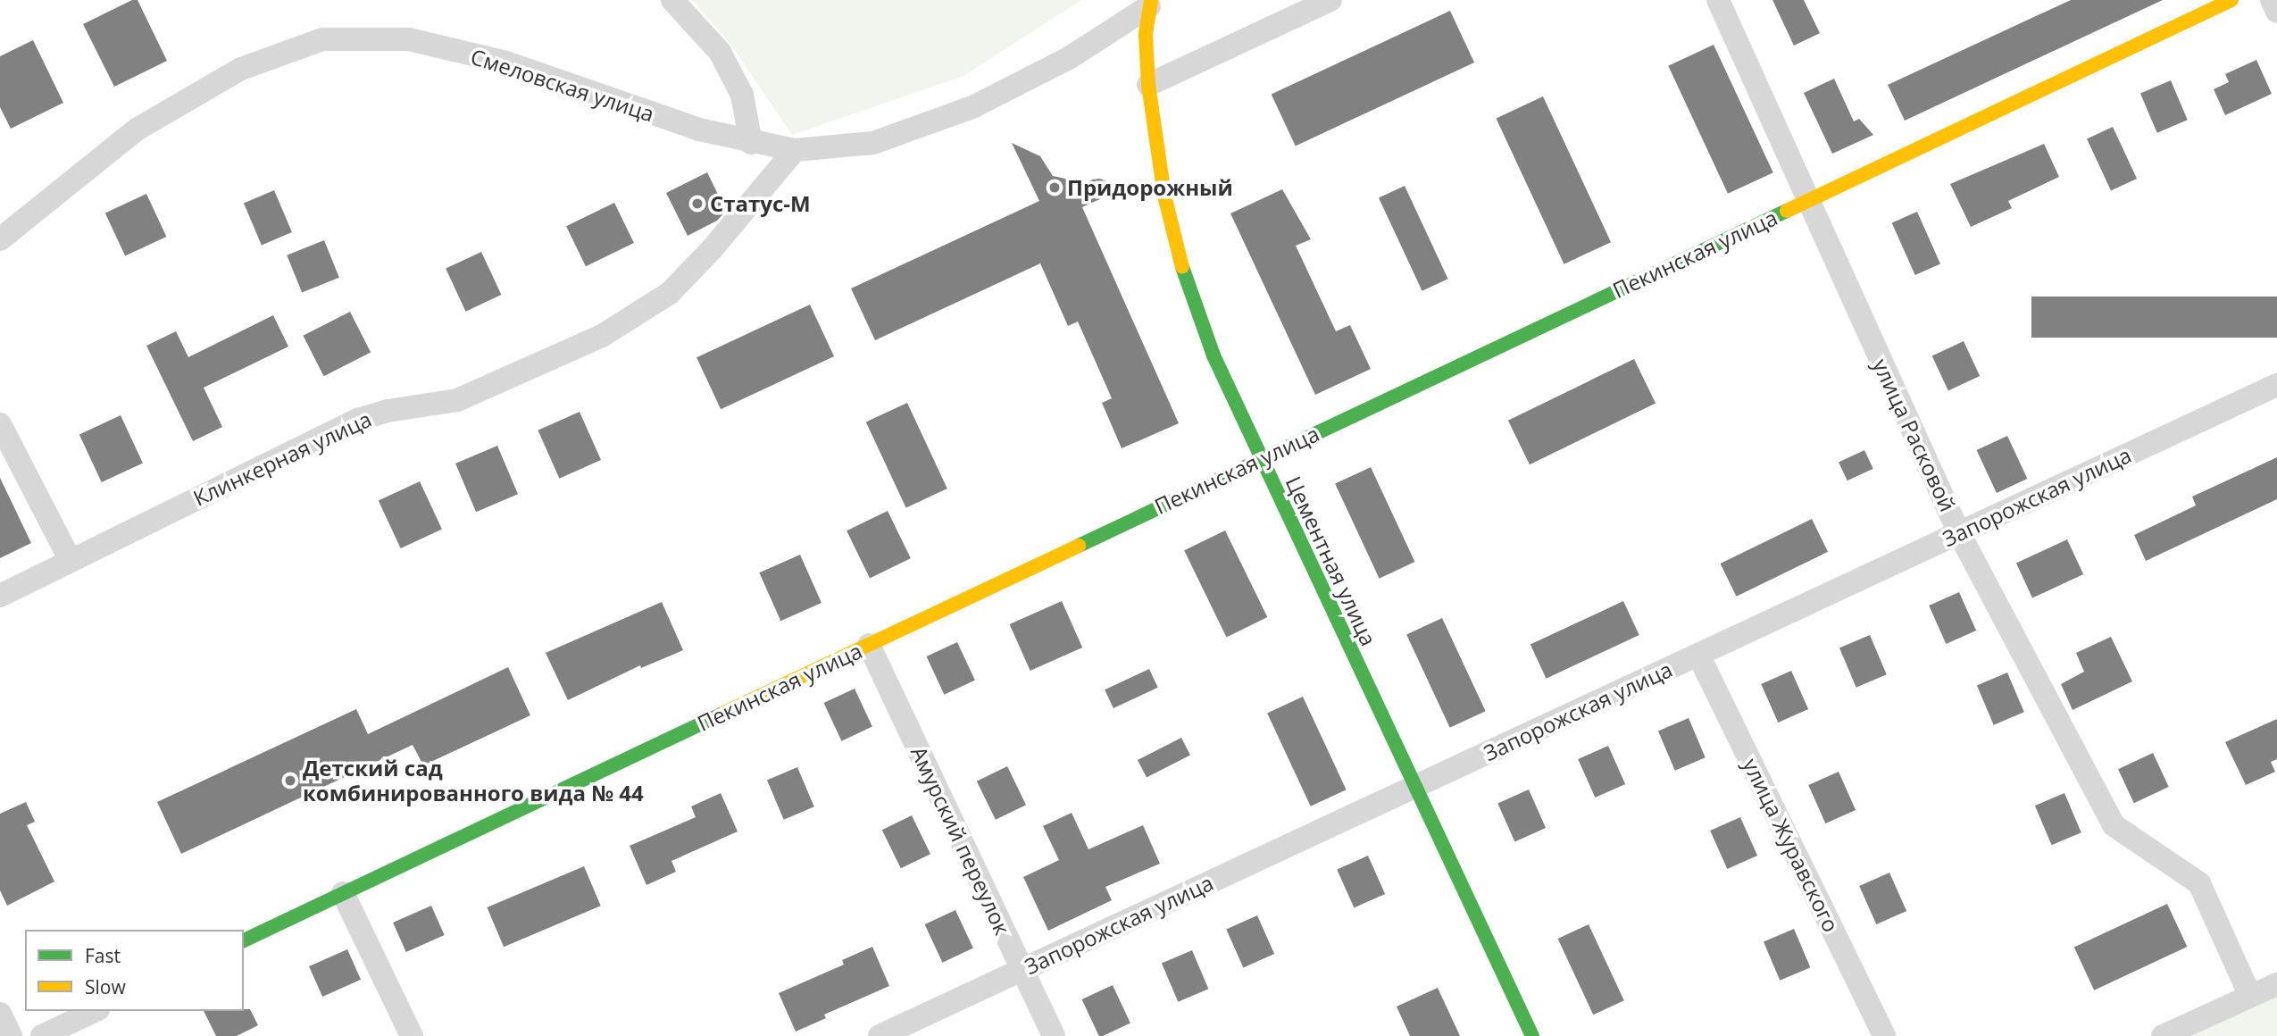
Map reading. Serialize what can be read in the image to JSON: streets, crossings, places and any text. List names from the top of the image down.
{
  "streets": {
    "street": [
      "Смеловская улица",
      "Пекинская улица",
      "улица Расковой",
      "Клинкерная улица",
      "Запорожская улица",
      "Цементная улица",
      "Амурский переулок",
      "улица Журавского"
    ]
  },
  "crossings": [
    ["Смеловская улица", "Клинкерная улица"],
    ["Смеловская улица", "Цементная улица"],
    ["Пекинская улица", "улица Расковой"],
    ["Пекинская улица", "Цементная улица"],
    ["Пекинская улица", "Амурский переулок"],
    ["улица Расковой", "Запорожская улица"],
    ["Запорожская улица", "Цементная улица"],
    ["Запорожская улица", "Амурский переулок"],
    ["Запорожская улица", "улица Журавского"]
  ],
  "places": ["Придорожный", "Статус-М", "Детский сад комбинированного вида № 44"],
  "legend": ["Fast", "Slow"]
}
